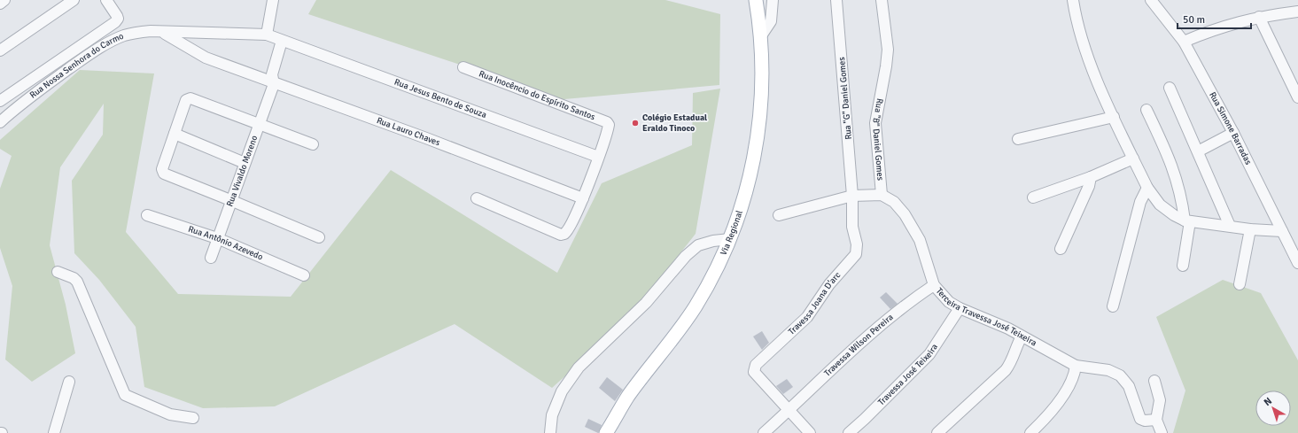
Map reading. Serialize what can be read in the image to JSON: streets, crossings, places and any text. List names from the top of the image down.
{
  "streets": {
    "main road": ["Via Regional"],
    "street": [
      "Rua Nossa Senhora do Carmo",
      "Rua Inocêncio do Espírito Santos",
      "Rua \"G\" Daniel Gomes",
      "Rua Jesus Bento de Souza",
      "Rua Simone Barradas",
      "Rua Lauro Chaves",
      "Rua \"B\" Daniel Gomes",
      "Rua Vivaldo Moreno",
      "Rua Antônio Azevedo",
      "Travessa Joana D'arc",
      "Terceira Travessa José Teixeira",
      "Travessa Wilson Pereira",
      "Travessa José Teixeira"
    ]
  },
  "crossings": [
    ["Rua Nossa Senhora do Carmo", "Rua Jesus Bento de Souza"],
    ["Rua Nossa Senhora do Carmo", "Rua Lauro Chaves"],
    ["Rua Nossa Senhora do Carmo", "Rua Vivaldo Moreno"],
    ["Rua Inocêncio do Espírito Santos", "Rua Jesus Bento de Souza"],
    ["Rua \"G\" Daniel Gomes", "Travessa Joana D'arc"],
    ["Rua Lauro Chaves", "Rua Vivaldo Moreno"],
    ["Rua \"B\" Daniel Gomes", "Terceira Travessa José Teixeira"],
    ["Rua Vivaldo Moreno", "Rua Antônio Azevedo"],
    ["Travessa Joana D'arc", "Travessa Wilson Pereira"],
    ["Terceira Travessa José Teixeira", "Travessa Wilson Pereira"],
    ["Terceira Travessa José Teixeira", "Travessa José Teixeira"]
  ],
  "places": ["Colégio Estadual Eraldo Tinoco"],
  "scale_bar": "50 m",
  "north": "top left"
}
